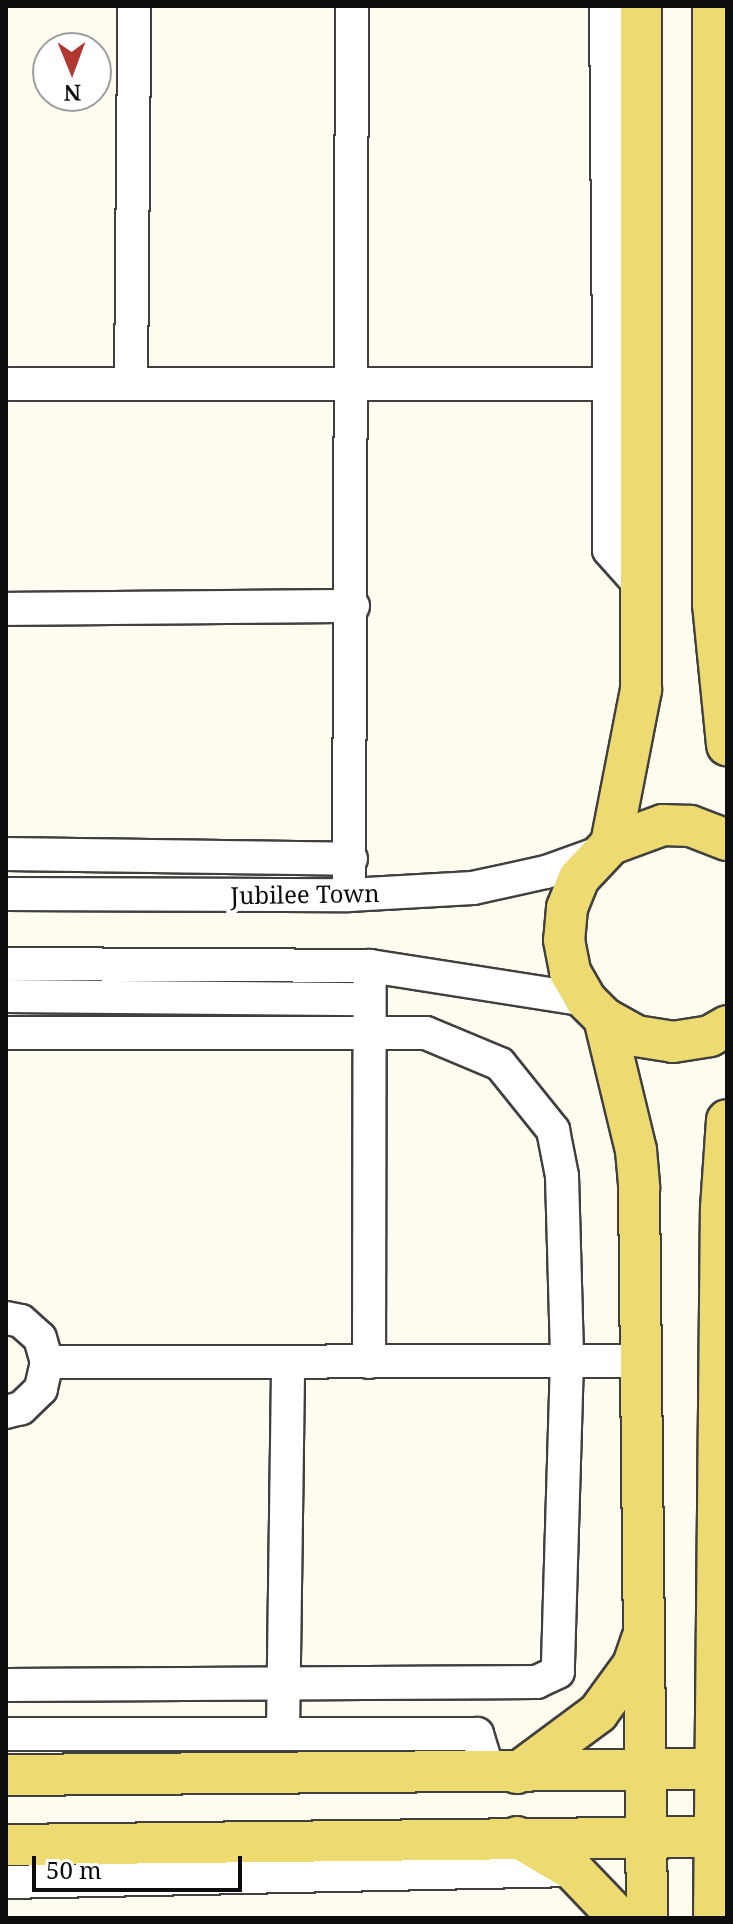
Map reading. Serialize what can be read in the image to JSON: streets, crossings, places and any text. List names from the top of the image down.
{
  "streets": {
    "street": ["Jubilee Town"]
  },
  "scale_bar": "50 m",
  "north": "bottom"
}
